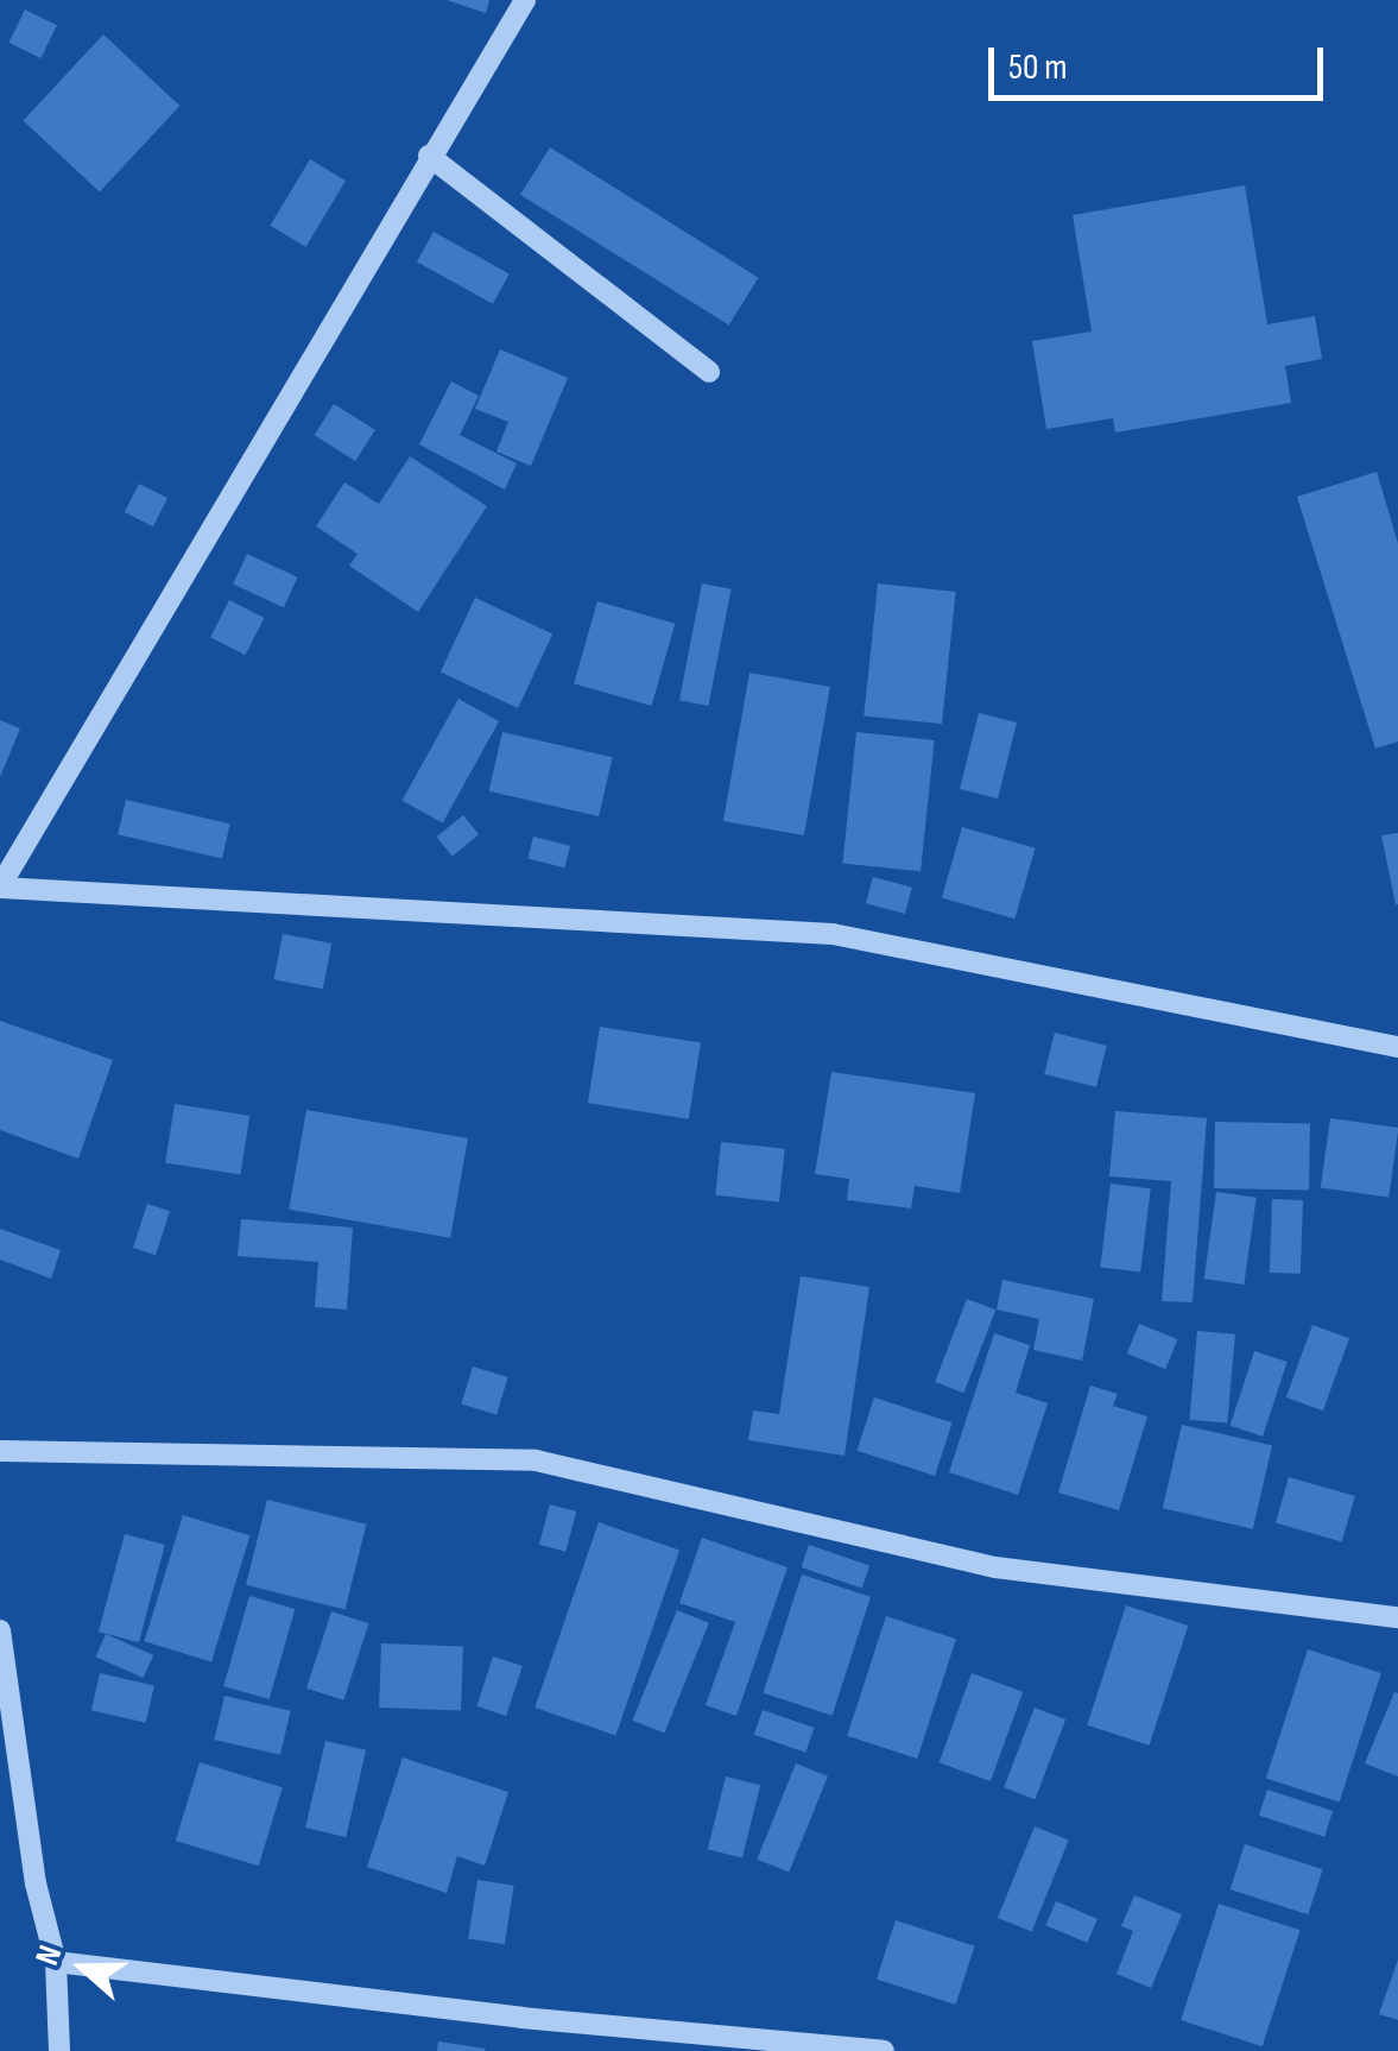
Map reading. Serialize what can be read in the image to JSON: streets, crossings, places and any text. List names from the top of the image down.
{
  "scale_bar": "50 m",
  "north": "left"
}
